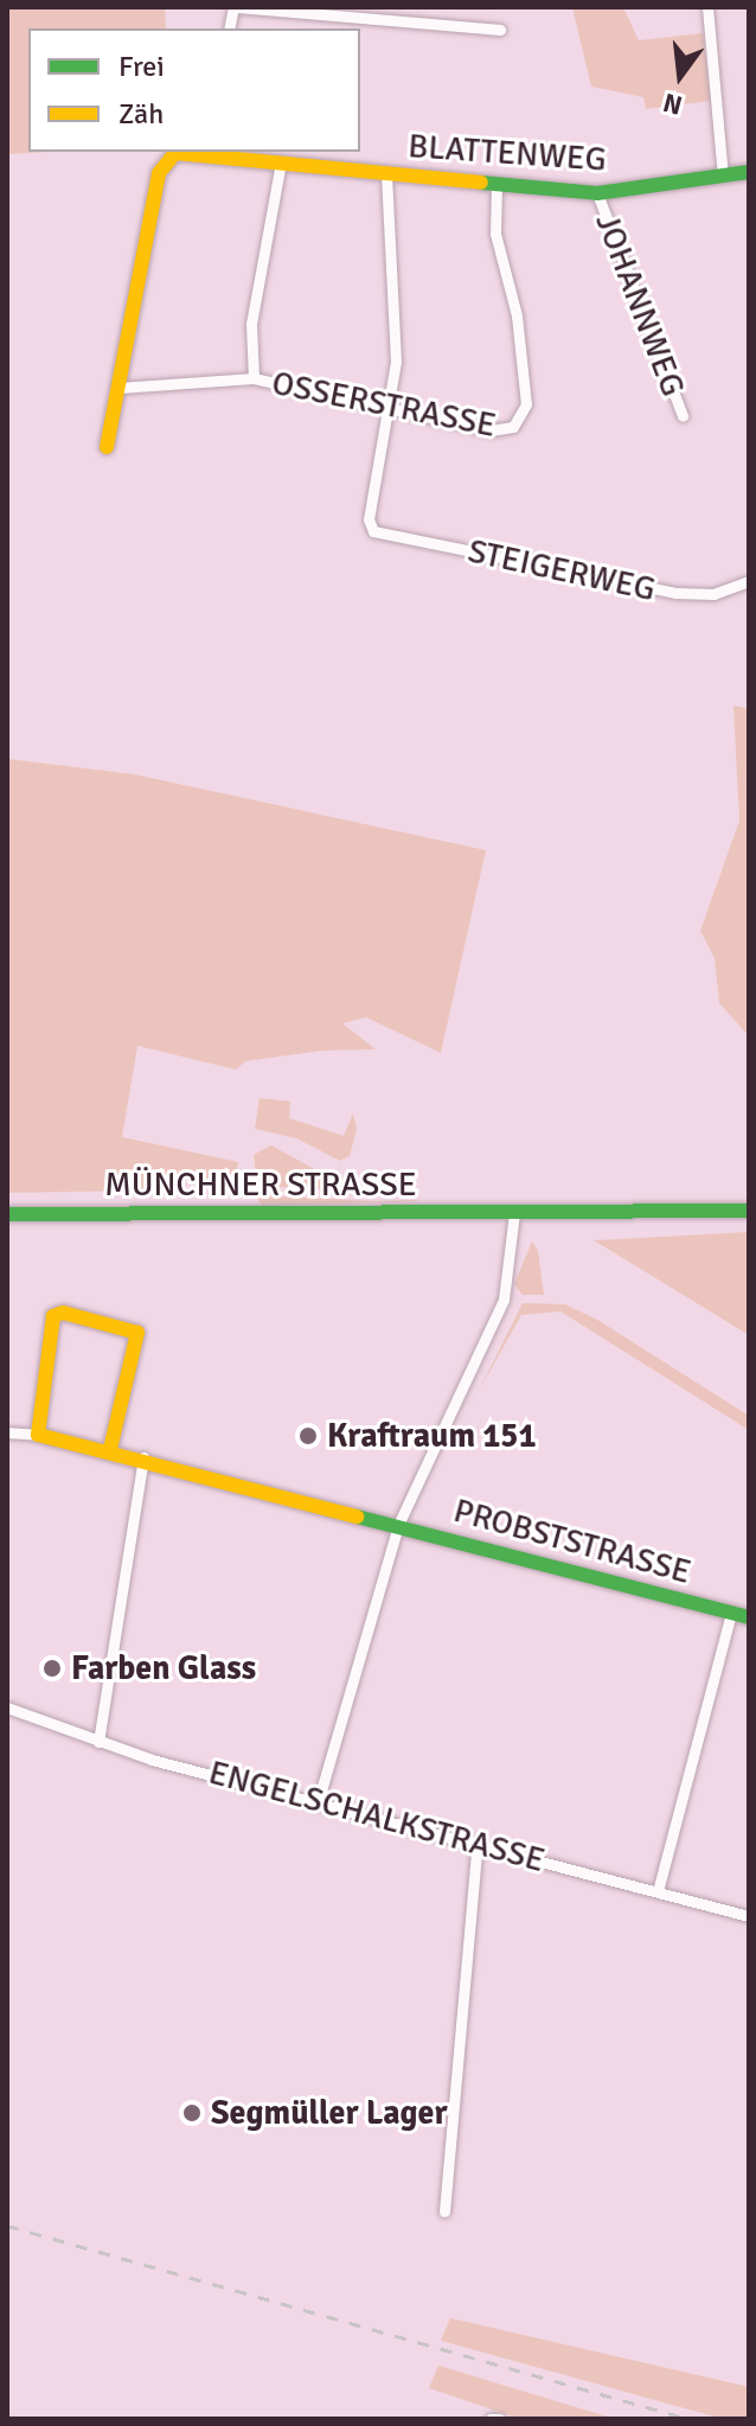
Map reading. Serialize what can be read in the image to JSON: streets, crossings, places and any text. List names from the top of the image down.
{
  "streets": {
    "street": [
      "BLATTENWEG",
      "JOHANNWEG",
      "OSSERSTRASSE",
      "STEIGERWEG",
      "MÜNCHNER STRASSE",
      "PROBSTSTRASSE",
      "ENGELSCHALKSTRASSE"
    ]
  },
  "crossings": [
    ["BLATTENWEG", "JOHANNWEG"],
    ["BLATTENWEG", "OSSERSTRASSE"],
    ["OSSERSTRASSE", "STEIGERWEG"]
  ],
  "places": ["Kraftraum 151", "Farben Glass", "Segmüller Lager"],
  "legend": ["Frei", "Zäh"],
  "north": "bottom"
}
